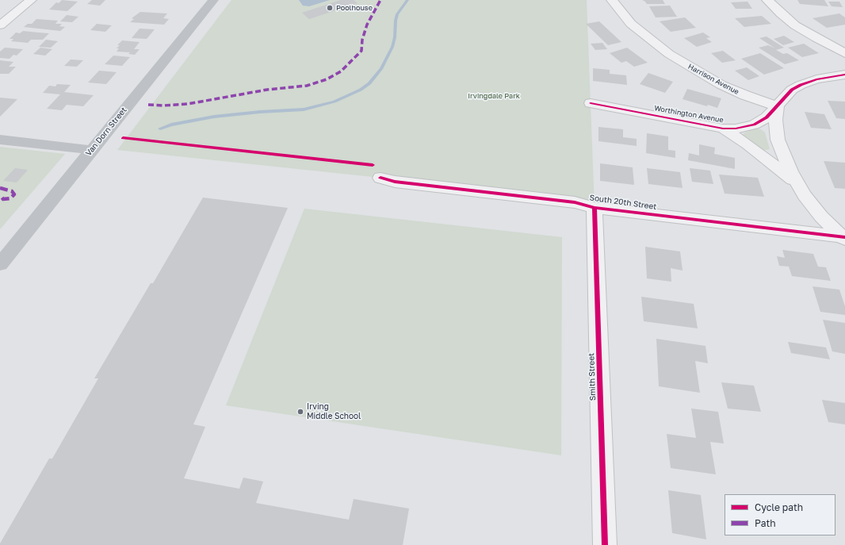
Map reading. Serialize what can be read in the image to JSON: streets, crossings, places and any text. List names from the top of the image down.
{
  "streets": {
    "main road": ["Van Dorn Street"],
    "street": [
      "Harrison Avenue",
      "Worthington Avenue",
      "South 20th Street",
      "Smith Street"
    ]
  },
  "crossings": [
    ["Harrison Avenue", "Worthington Avenue"],
    ["South 20th Street", "Smith Street"]
  ],
  "parks": ["Irvingdale Park"],
  "places": ["Poolhouse", "Irving Middle School"],
  "legend": ["Cycle path", "Path"]
}
